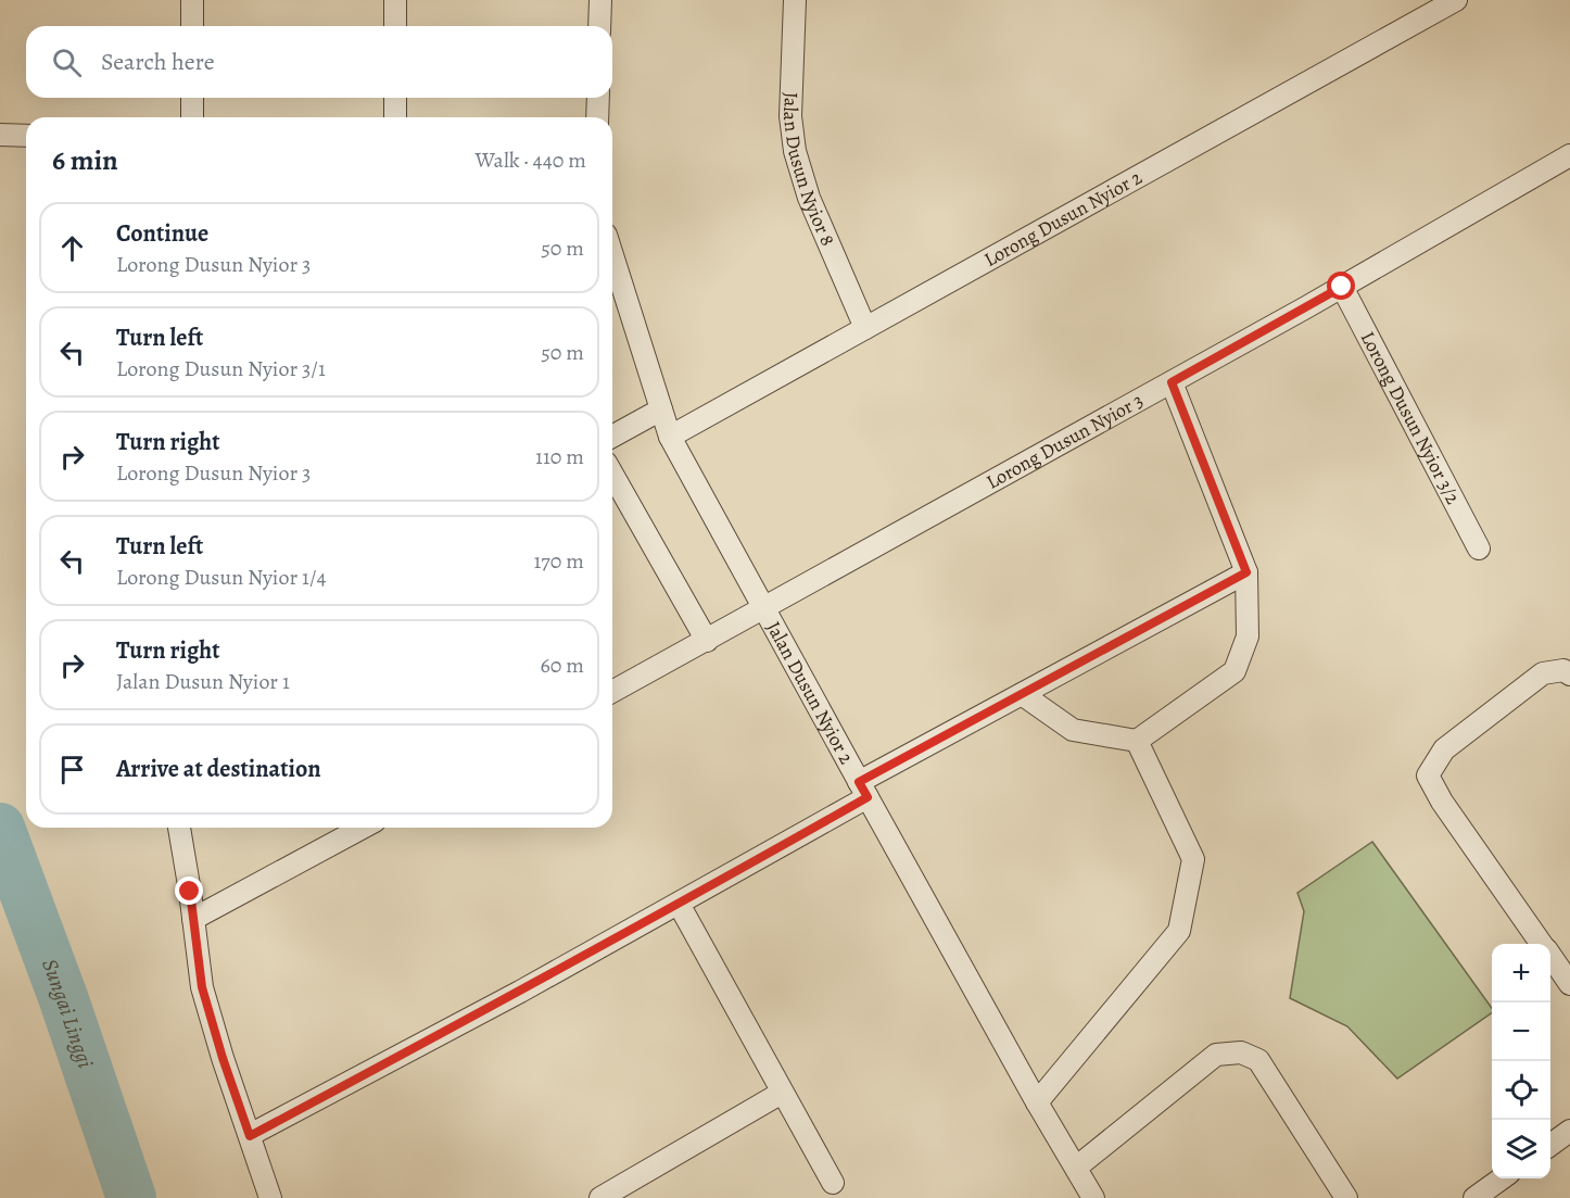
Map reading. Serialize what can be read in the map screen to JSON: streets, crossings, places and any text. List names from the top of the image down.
{
  "streets": {
    "street": [
      "Jalan Dusun Nyior 8",
      "Lorong Dusun Nyior 2",
      "Lorong Dusun Nyior 3/2",
      "Lorong Dusun Nyior 3",
      "Jalan Dusun Nyior 2"
    ]
  },
  "crossings": [
    ["Jalan Dusun Nyior 8", "Lorong Dusun Nyior 2"],
    ["Lorong Dusun Nyior 2", "Jalan Dusun Nyior 2"],
    ["Lorong Dusun Nyior 3/2", "Lorong Dusun Nyior 3"],
    ["Lorong Dusun Nyior 3", "Jalan Dusun Nyior 2"]
  ],
  "water": ["Sungai Linggi"],
  "page": {
    "search": "Search here",
    "heading": ["6 min", "Walk · 440 m"],
    "list": [
      ["Continue", "Lorong Dusun Nyior 3", "50 m"],
      ["Turn left", "Lorong Dusun Nyior 3/1", "50 m"],
      ["Turn right", "Lorong Dusun Nyior 3", "110 m"],
      ["Turn left", "Lorong Dusun Nyior 1/4", "170 m"],
      ["Turn right", "Jalan Dusun Nyior 1", "60 m"],
      "Arrive at destination"
    ],
    "map_buttons": ["+", "−"]
  }
}
